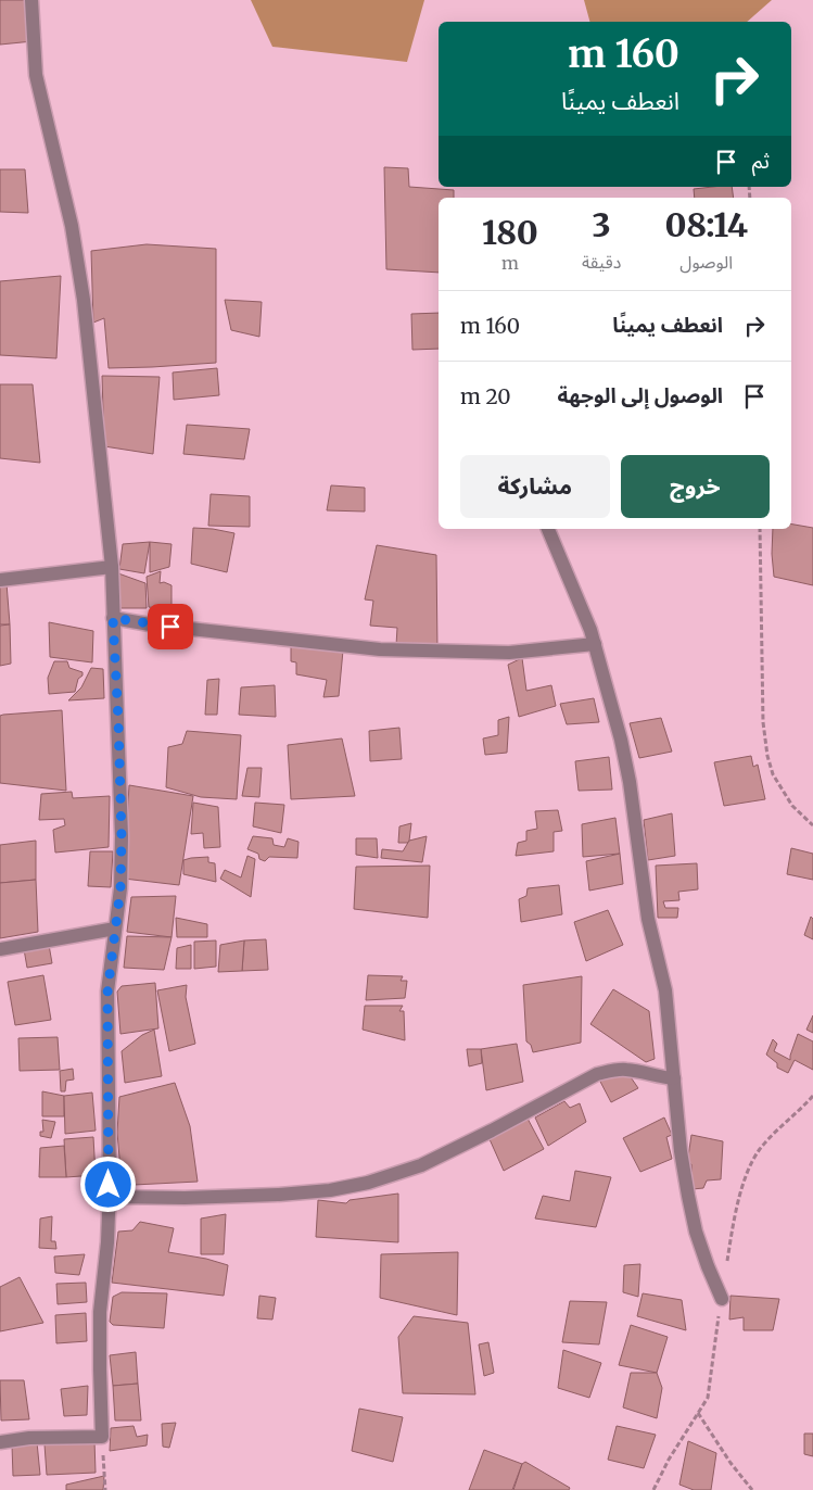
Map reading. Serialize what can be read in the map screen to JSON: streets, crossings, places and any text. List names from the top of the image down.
{
  "page": {
    "turn": ["160 m", "انعطف يمينًا"],
    "then": "ثم",
    "eta": [
      "08:14",
      "الوصول",
      "3",
      "دقيقة",
      "180",
      "m"
    ],
    "list": [
      {
        "name": "انعطف يمينًا",
        "value": "160 m"
      },
      {
        "name": "الوصول إلى الوجهة",
        "value": "20 m"
      }
    ],
    "buttons": ["خروج", "مشاركة"]
  }
}
